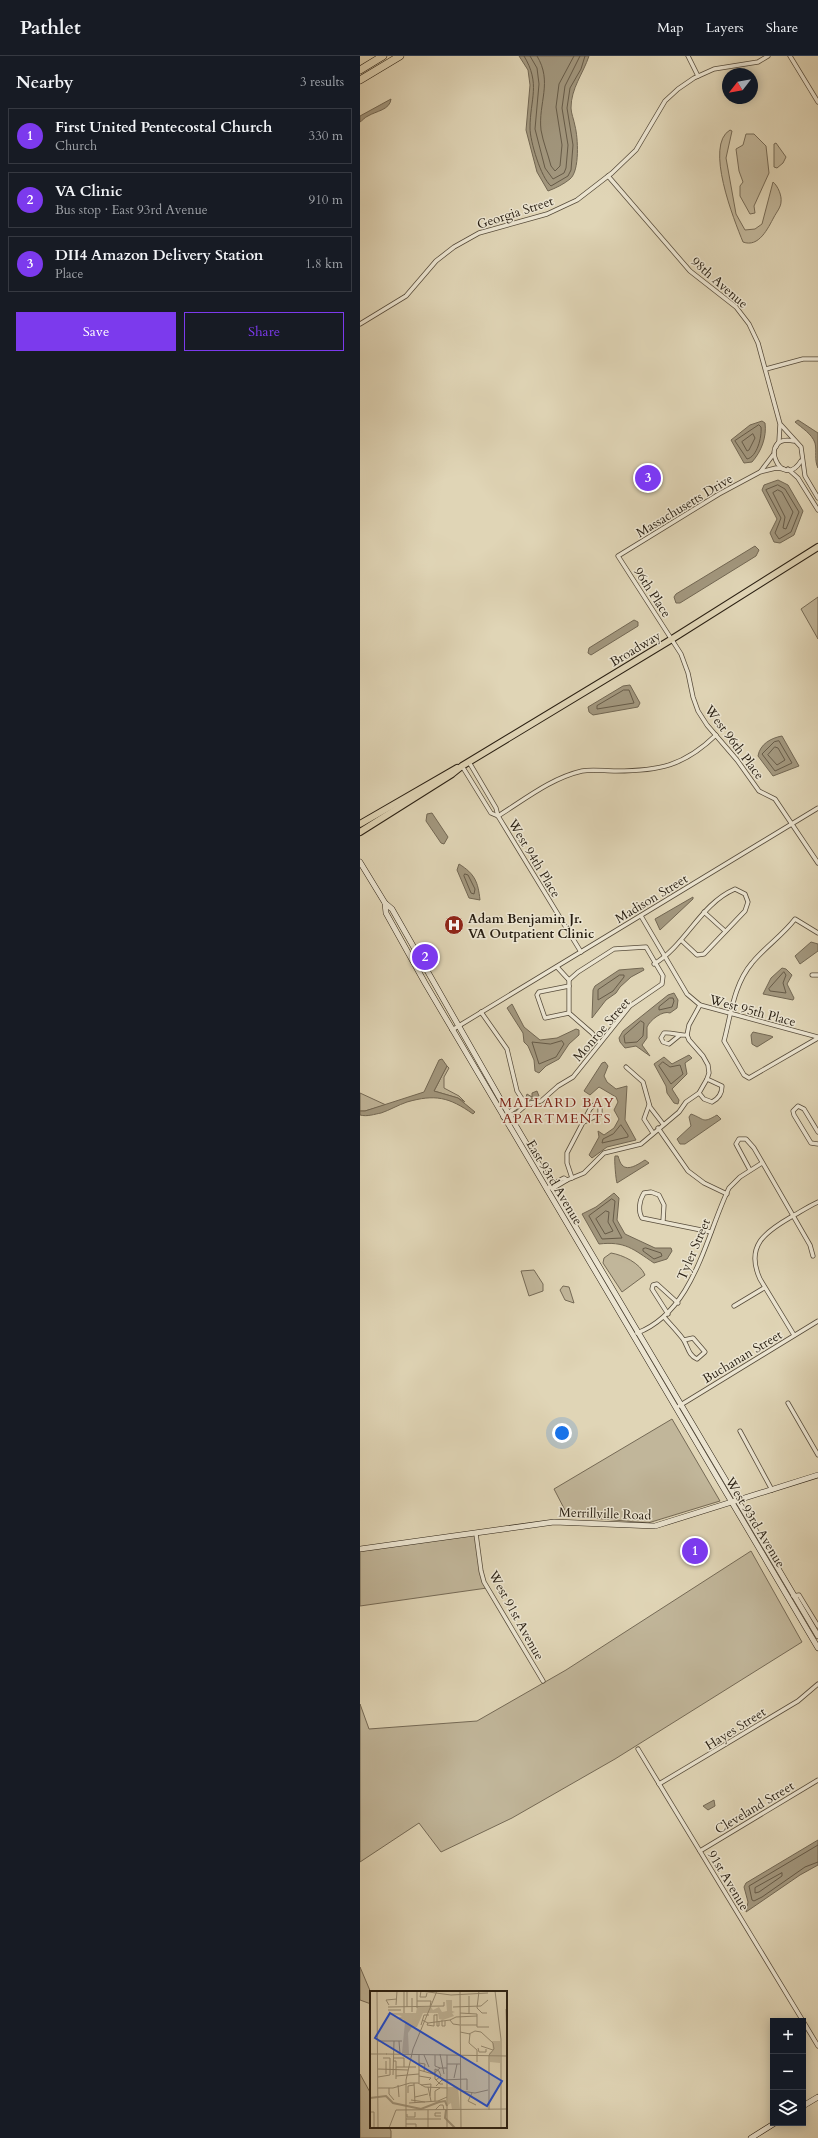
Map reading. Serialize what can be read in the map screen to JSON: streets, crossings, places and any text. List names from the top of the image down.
{
  "streets": {
    "main road": ["Broadway"],
    "street": [
      "Georgia Street",
      "98th Avenue",
      "Massachusetts Drive",
      "96th Place",
      "West 96th Place",
      "West 94th Place",
      "Madison Street",
      "West 95th Place",
      "Monroe Street",
      "East 93rd Avenue",
      "Tyler Street",
      "Buchanan Street",
      "Merrillville Road",
      "West 93rd Avenue",
      "West 91st Avenue",
      "Hayes Street",
      "Cleveland Street",
      "91st Avenue"
    ]
  },
  "crossings": [
    ["Georgia Street", "98th Avenue"],
    ["98th Avenue", "Massachusetts Drive"],
    ["Massachusetts Drive", "96th Place"],
    ["96th Place", "Broadway"],
    ["96th Place", "West 96th Place"],
    ["Broadway", "West 96th Place"],
    ["Broadway", "West 94th Place"],
    ["West 96th Place", "Madison Street"],
    ["West 94th Place", "Madison Street"],
    ["Madison Street", "East 93rd Avenue"],
    ["Monroe Street", "East 93rd Avenue"],
    ["East 93rd Avenue", "Tyler Street"],
    ["East 93rd Avenue", "Buchanan Street"],
    ["East 93rd Avenue", "West 93rd Avenue"],
    ["Buchanan Street", "West 93rd Avenue"],
    ["Merrillville Road", "West 93rd Avenue"],
    ["Merrillville Road", "West 91st Avenue"],
    ["Hayes Street", "91st Avenue"],
    ["Cleveland Street", "91st Avenue"]
  ],
  "districts": ["MALLARD BAY APARTMENTS"],
  "places": {
    "hospital": ["Adam Benjamin Jr. VA Outpatient Clinic"]
  },
  "north": "bottom left",
  "page": {
    "header": "Pathlet",
    "nav": ["Map", "Layers", "Share"],
    "heading": ["Nearby", "3 results"],
    "list": [
      {
        "mark": "1",
        "name": "First United Pentecostal Church",
        "note": "Church",
        "value": "330 m"
      },
      {
        "mark": "2",
        "name": "VA Clinic",
        "note": "Bus stop · East 93rd Avenue",
        "value": "910 m"
      },
      {
        "mark": "3",
        "name": "DII4 Amazon Delivery Station",
        "note": "Place",
        "value": "1.8 km"
      }
    ],
    "buttons": ["Save", "Share"],
    "pins": ["3", "2", "1"],
    "map_buttons": ["+", "−"]
  }
}
